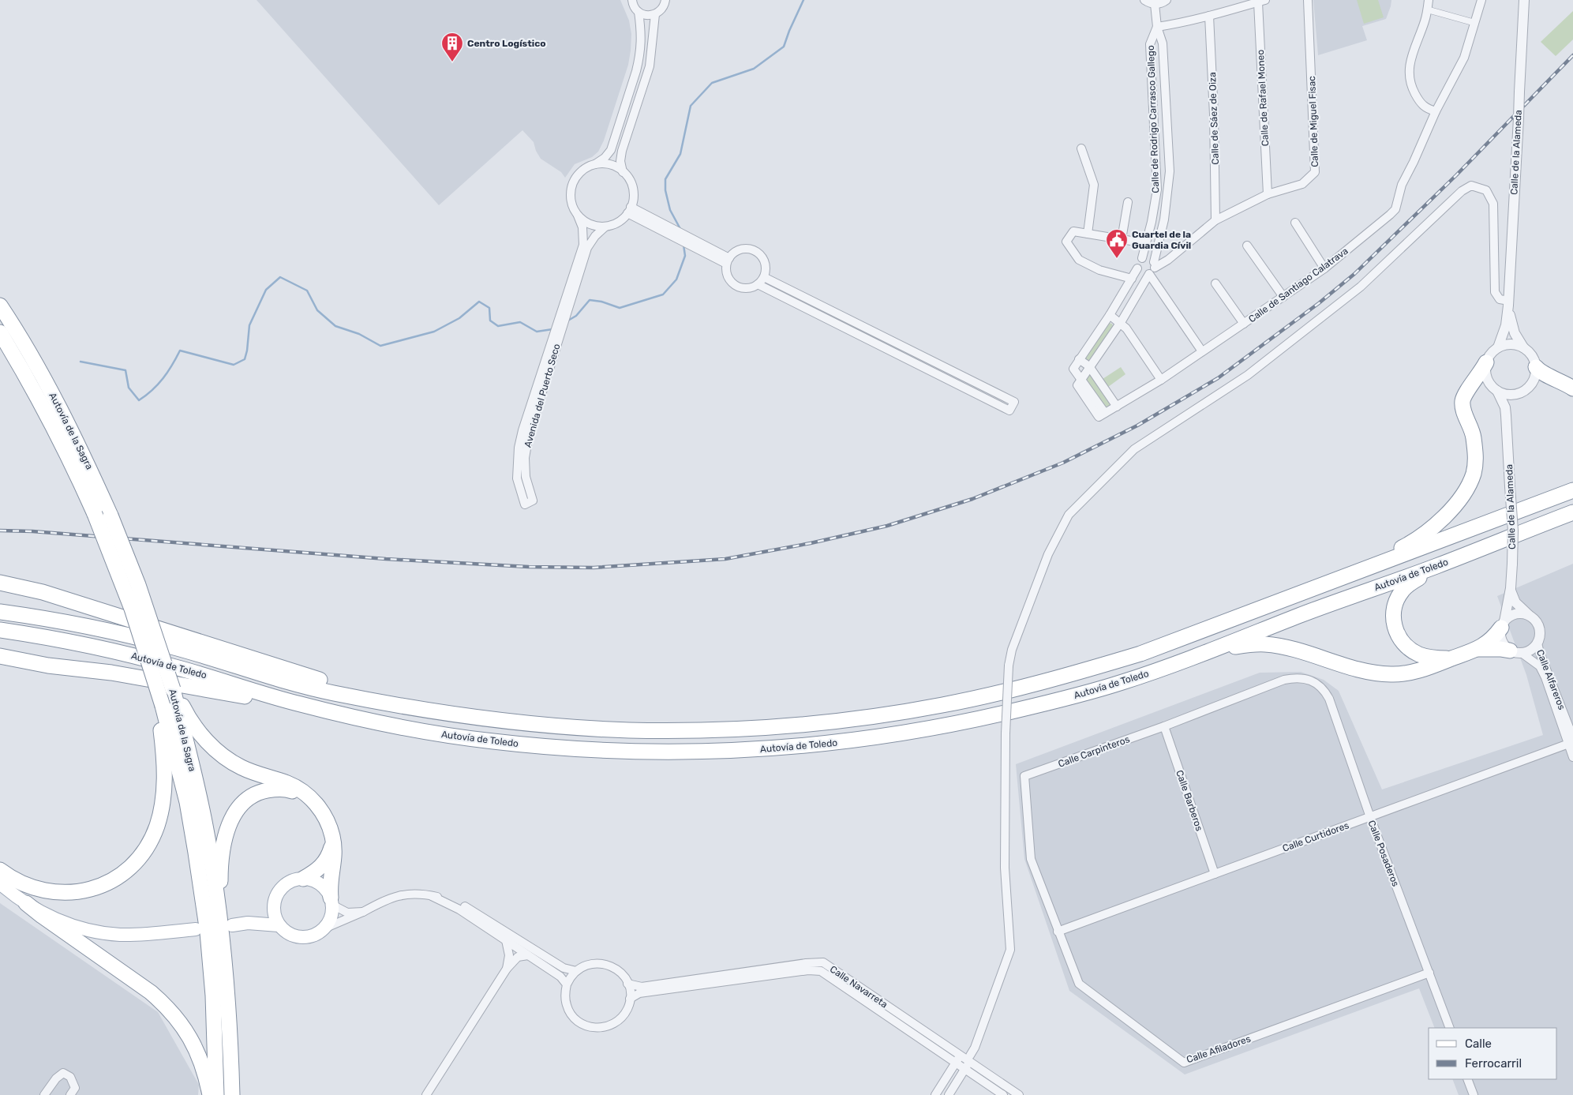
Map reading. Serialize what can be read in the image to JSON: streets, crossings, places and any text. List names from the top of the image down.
{
  "streets": {
    "highway": ["Autovía de la Sagra", "Autovía de Toledo"],
    "street": [
      "Calle de Rafael Moneo",
      "Calle de Sáez de Oiza",
      "Calle de Rodrigo Carrasco Gallego",
      "Calle de Miguel Fisac",
      "Calle de la Alameda",
      "Calle de Santiago Calatrava",
      "Avenida del Puerto Seco",
      "Calle Alfareros",
      "Calle Carpinteros",
      "Calle Barberos",
      "Calle Curtidores",
      "Calle Posaderos",
      "Calle Navarreta",
      "Calle Afiladores"
    ]
  },
  "crossings": [
    ["Calle de Rafael Moneo", "Calle de Miguel Fisac"],
    ["Calle de Sáez de Oiza", "Calle de Miguel Fisac"],
    ["Calle de Rodrigo Carrasco Gallego", "Calle de Miguel Fisac"],
    ["Calle de Rodrigo Carrasco Gallego", "Calle de Santiago Calatrava"],
    ["Calle de la Alameda", "Calle Alfareros"],
    ["Calle Alfareros", "Calle Curtidores"],
    ["Calle Carpinteros", "Calle Barberos"],
    ["Calle Carpinteros", "Calle Curtidores"],
    ["Calle Carpinteros", "Calle Posaderos"],
    ["Calle Carpinteros", "Calle Afiladores"],
    ["Calle Barberos", "Calle Curtidores"],
    ["Calle Curtidores", "Calle Posaderos"],
    ["Calle Curtidores", "Calle Afiladores"],
    ["Calle Posaderos", "Calle Afiladores"]
  ],
  "places": {
    "building": ["Centro Logístico"],
    "public building": ["Cuartel de la Guardia Cívil"]
  },
  "legend": ["Calle", "Ferrocarril"]
}
